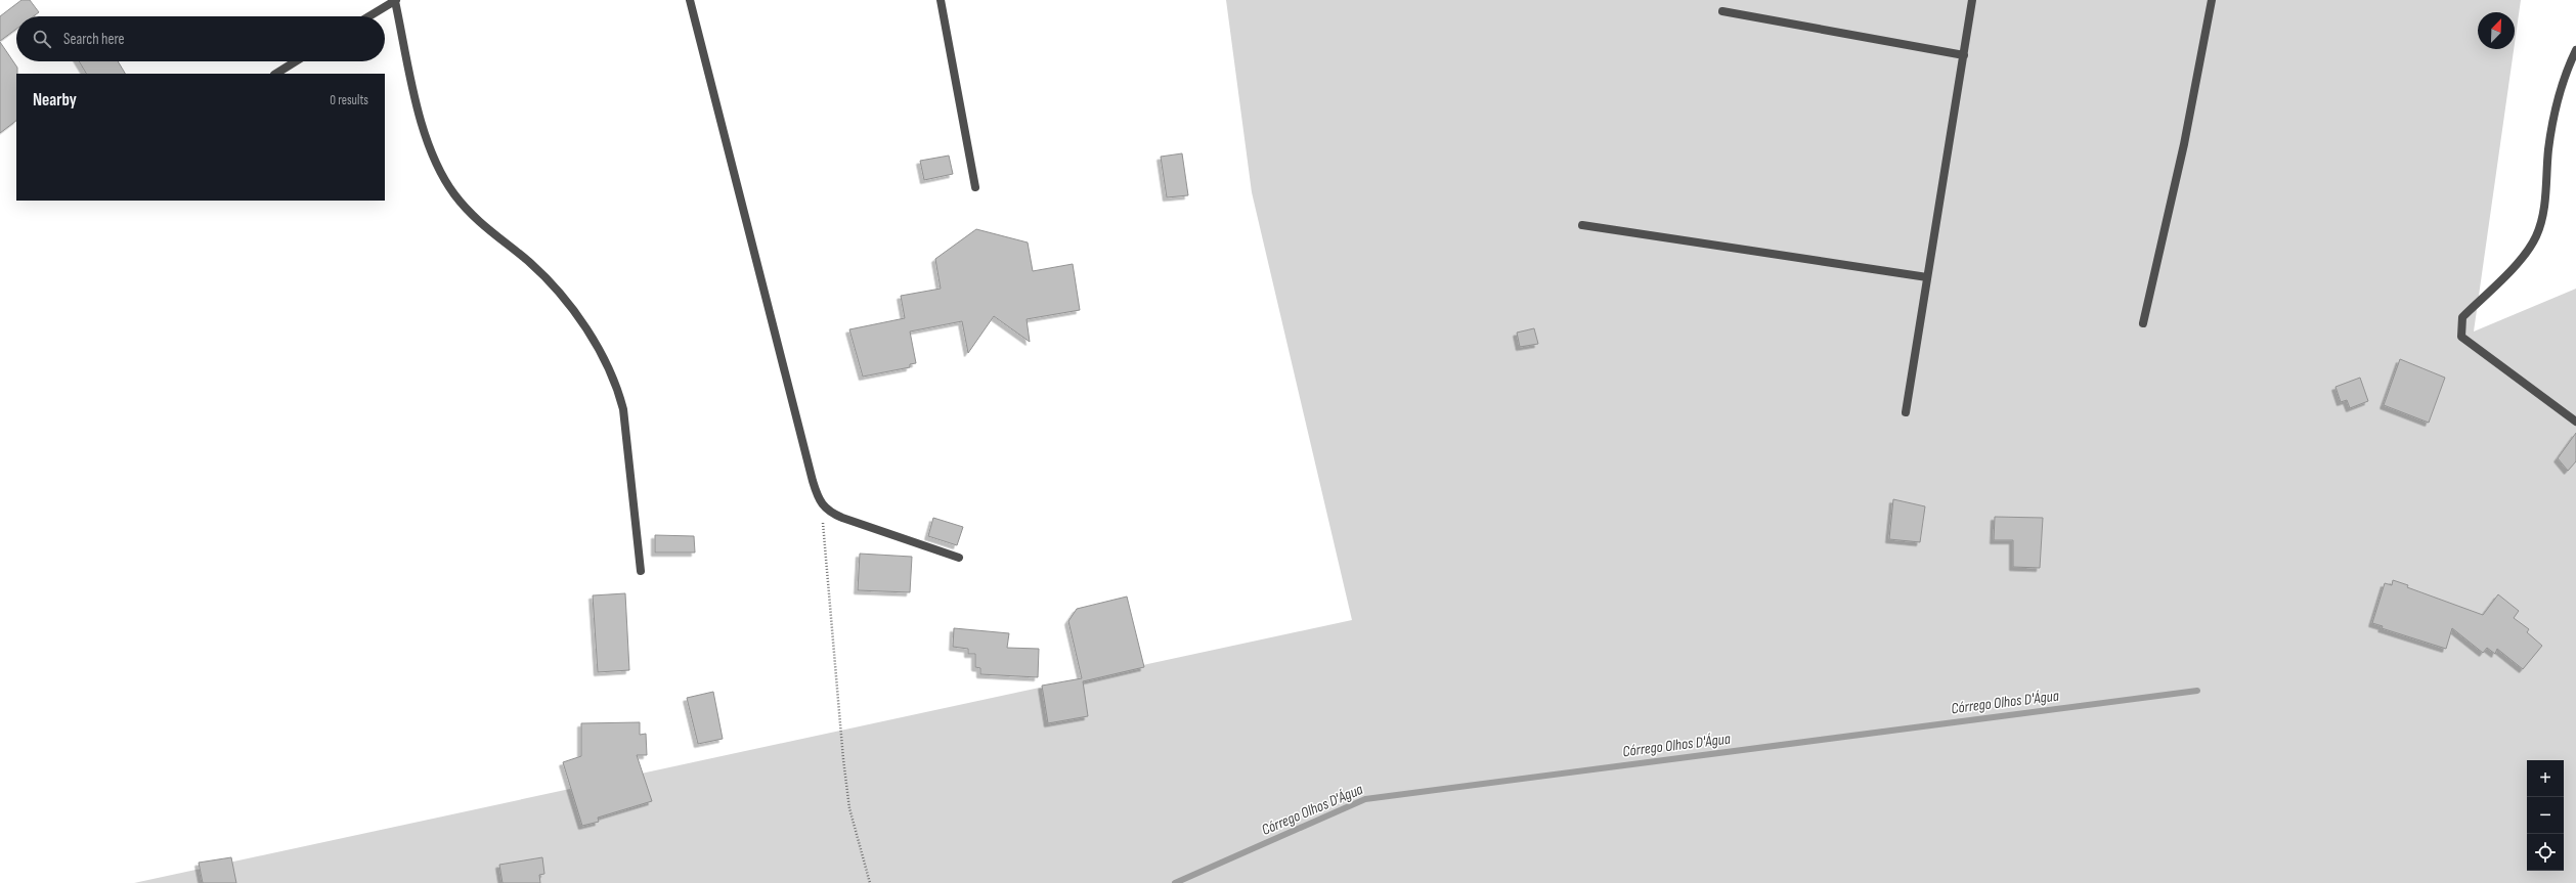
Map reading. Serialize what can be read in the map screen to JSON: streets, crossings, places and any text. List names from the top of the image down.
{
  "water": ["Córrego Olhos D'Água"],
  "north": "top right",
  "page": {
    "search": "Search here",
    "heading": ["Nearby", "0 results"],
    "map_buttons": ["+", "−"]
  }
}
